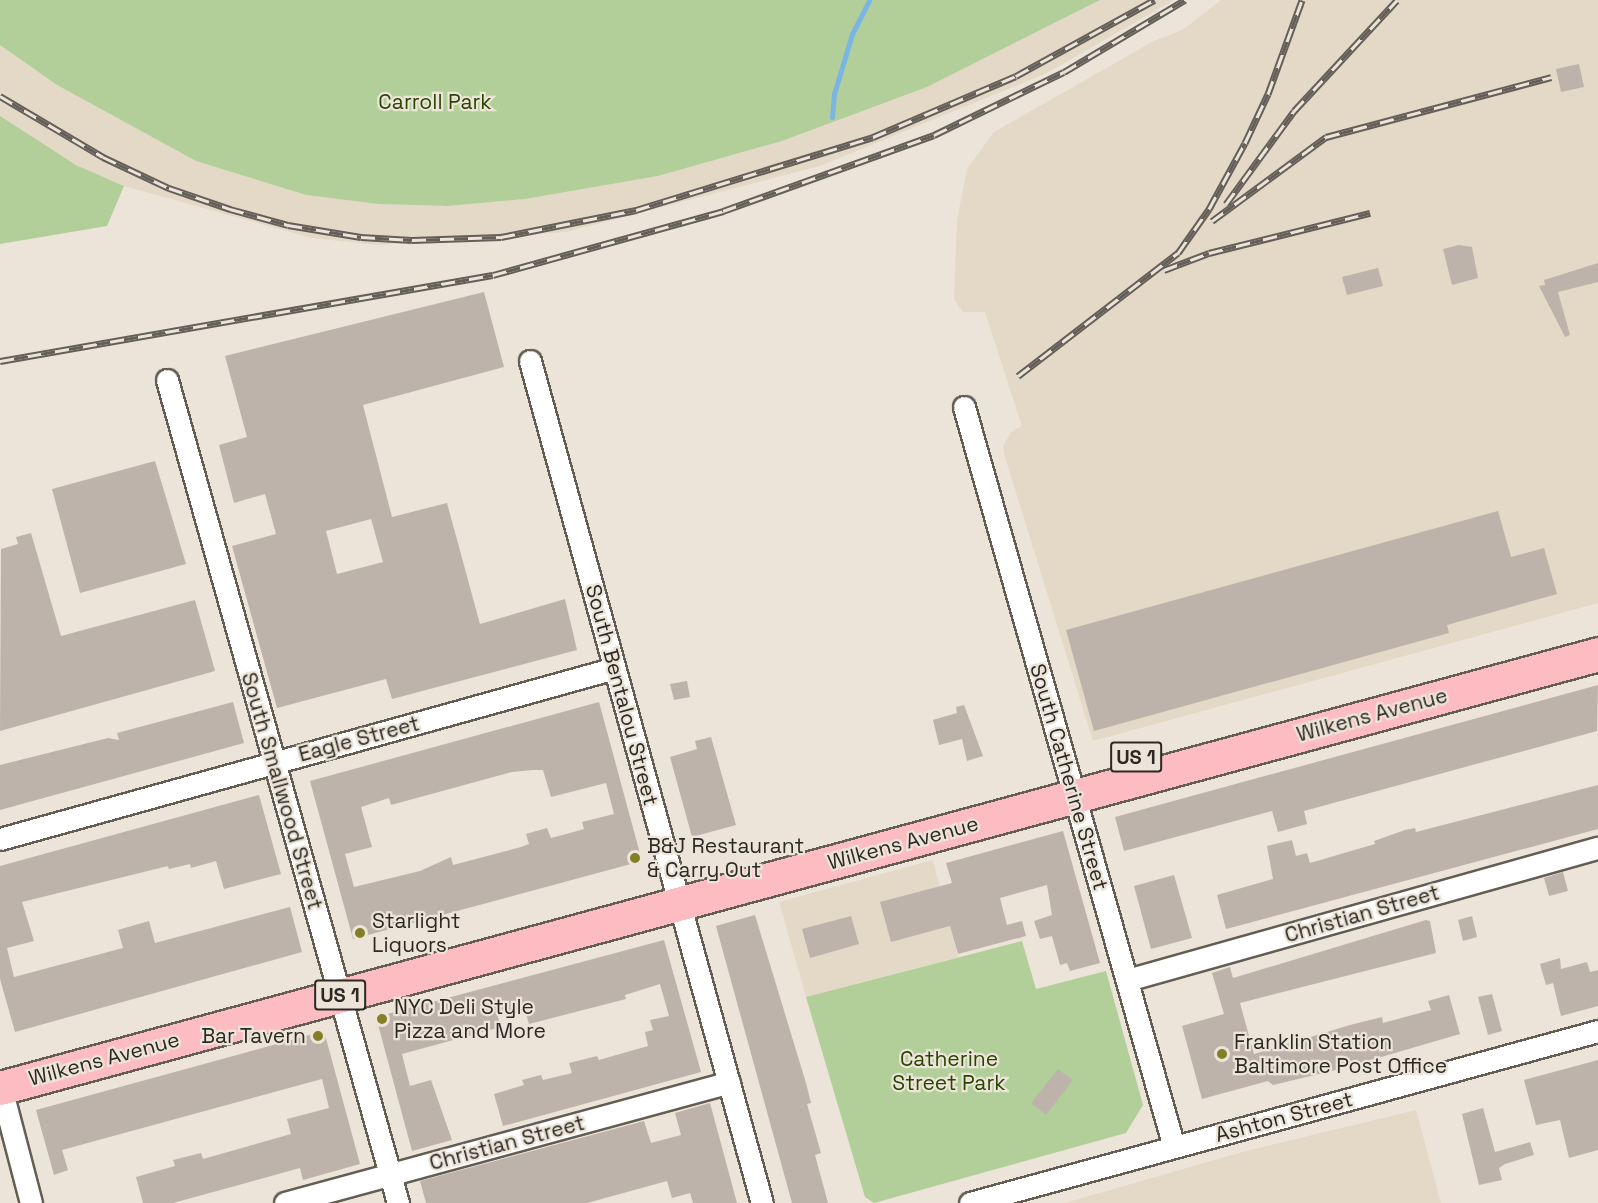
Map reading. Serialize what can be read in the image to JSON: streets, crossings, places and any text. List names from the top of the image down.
{
  "streets": {
    "main road": ["Wilkens Avenue", "US 1"],
    "street": [
      "South Bentalou Street",
      "Eagle Street",
      "South Catherine Street",
      "South Smallwood Street",
      "Christian Street",
      "Ashton Street"
    ]
  },
  "crossings": [
    ["South Bentalou Street", "Wilkens Avenue"],
    ["South Bentalou Street", "Eagle Street"],
    ["South Bentalou Street", "Christian Street"],
    ["Wilkens Avenue", "South Catherine Street"],
    ["Wilkens Avenue", "South Smallwood Street"],
    ["Eagle Street", "South Smallwood Street"],
    ["South Catherine Street", "Christian Street"],
    ["South Catherine Street", "Ashton Street"],
    ["South Smallwood Street", "Christian Street"]
  ],
  "parks": ["Carroll Park", "Catherine Street Park"],
  "places": [
    "B&J Restaurant & Carry Out",
    "Starlight Liquors",
    "NYC Deli Style Pizza and More",
    "Bar Tavern",
    "Franklin Station Baltimore Post Office"
  ]
}
